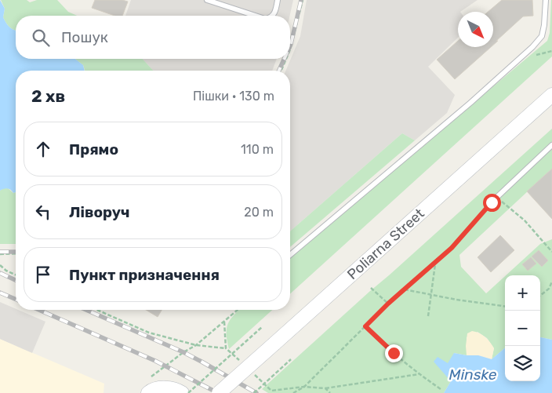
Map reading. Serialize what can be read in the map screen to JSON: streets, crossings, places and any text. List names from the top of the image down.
{
  "streets": {
    "main road": ["Poliarna Street"]
  },
  "water": ["Minske"],
  "north": "bottom right",
  "page": {
    "search": "Пошук",
    "heading": ["2 хв", "Пішки · 130 m"],
    "list": [
      ["Прямо", "110 m"],
      ["Ліворуч", "20 m"],
      "Пункт призначення"
    ],
    "map_buttons": ["+", "−"]
  }
}
